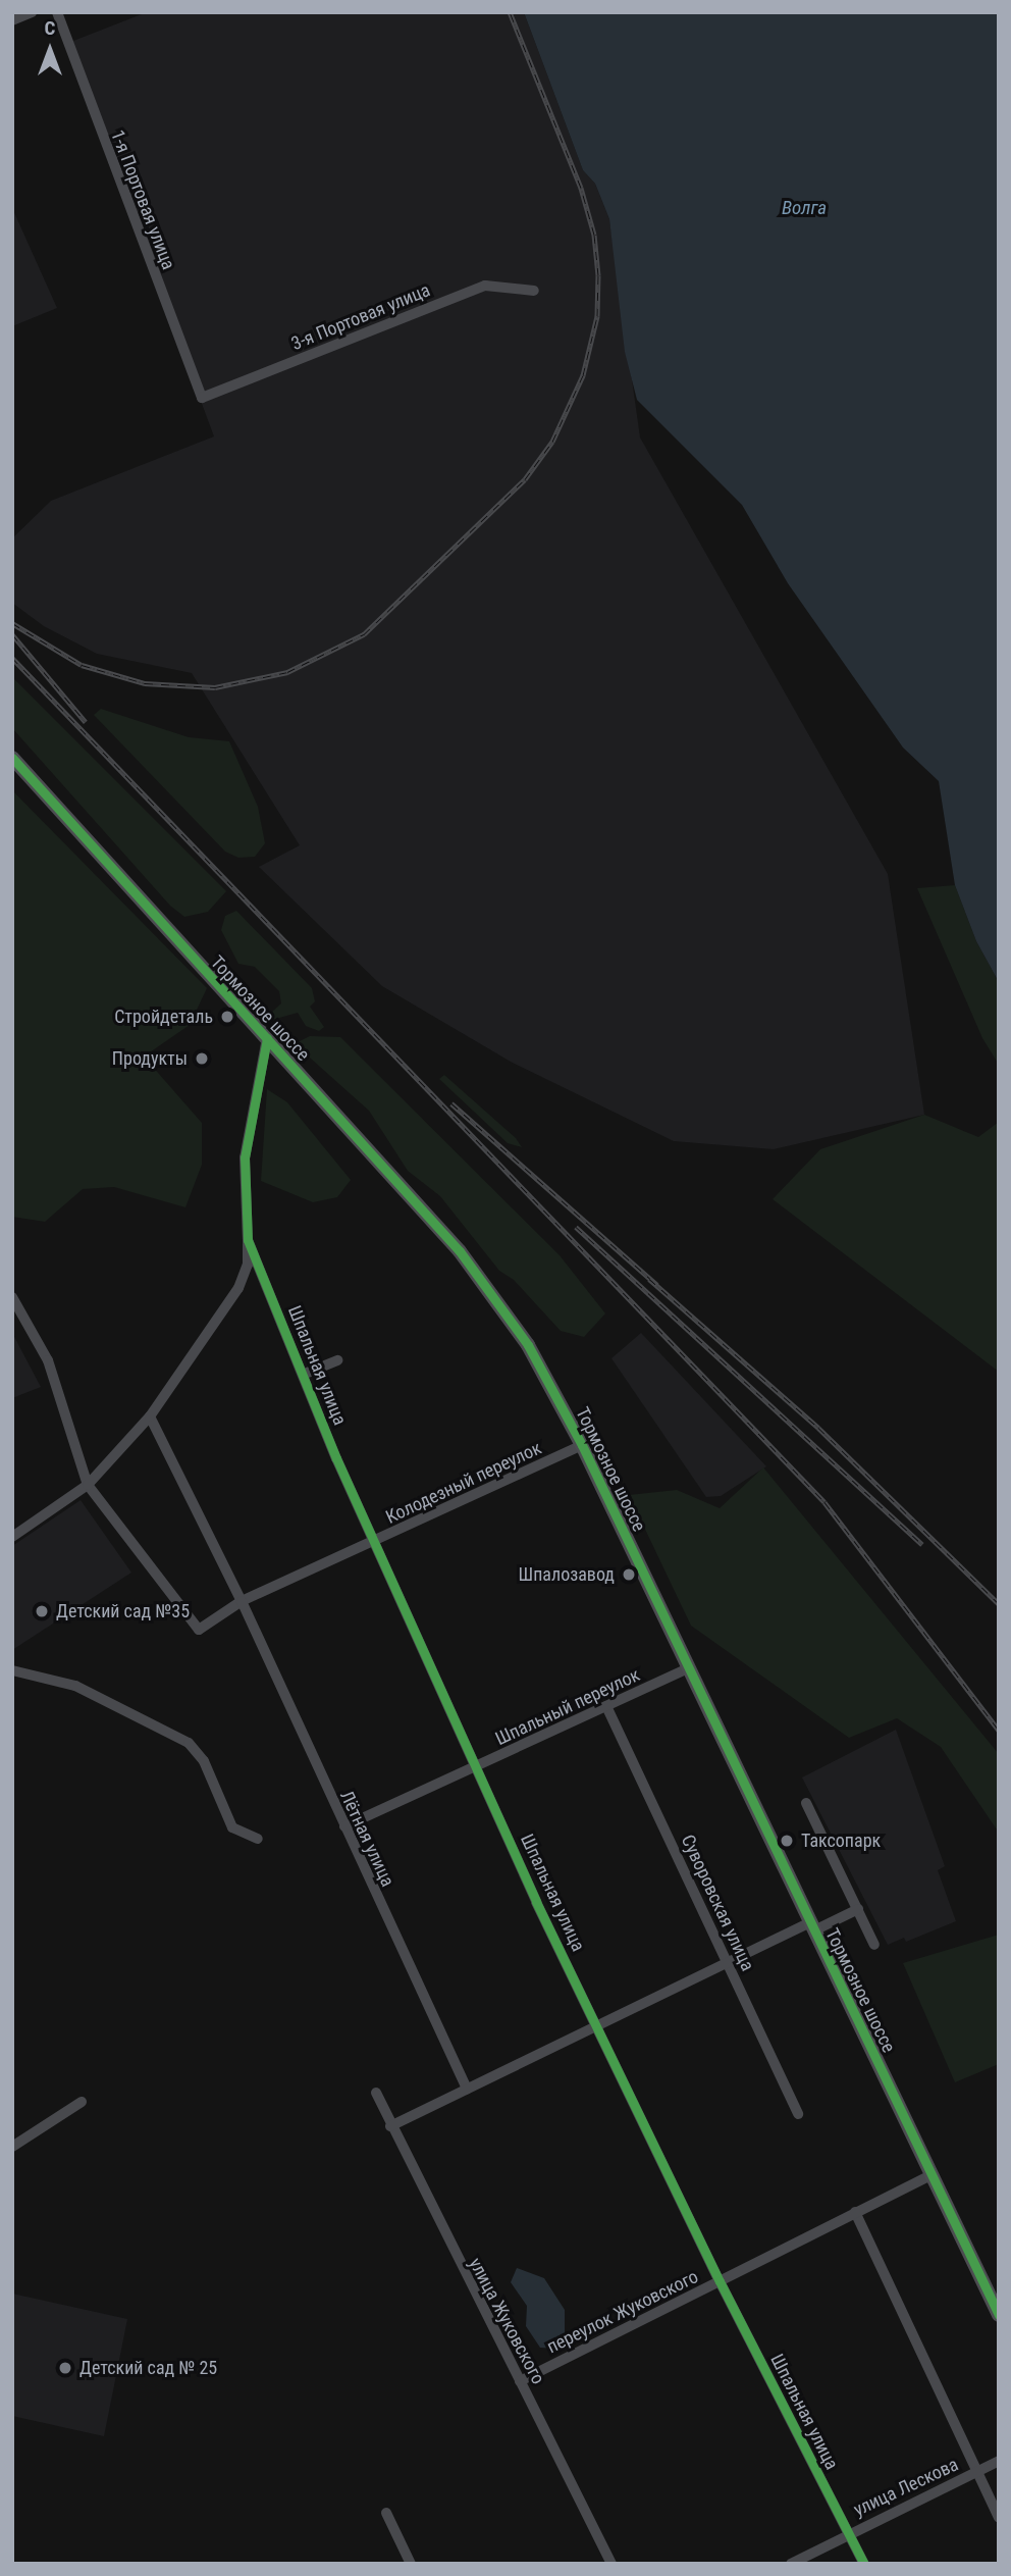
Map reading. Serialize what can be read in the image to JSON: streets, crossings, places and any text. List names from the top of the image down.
{
  "streets": {
    "street": [
      "1-я Портовая улица",
      "3-я Портовая улица",
      "Тормозное шоссе",
      "Шпальная улица",
      "Колодезный переулок",
      "Шпальный переулок",
      "Лётная улица",
      "Суворовская улица",
      "переулок Жуковского",
      "улица Жуковского",
      "улица Лескова"
    ]
  },
  "crossings": [
    ["1-я Портовая улица", "3-я Портовая улица"],
    ["Тормозное шоссе", "Шпальная улица"],
    ["Тормозное шоссе", "Колодезный переулок"],
    ["Тормозное шоссе", "Шпальный переулок"],
    ["Тормозное шоссе", "переулок Жуковского"],
    ["Шпальная улица", "Колодезный переулок"],
    ["Шпальная улица", "Шпальный переулок"],
    ["Шпальная улица", "переулок Жуковского"],
    ["Шпальная улица", "улица Лескова"],
    ["Колодезный переулок", "Лётная улица"],
    ["Шпальный переулок", "Лётная улица"],
    ["Шпальный переулок", "Суворовская улица"],
    ["переулок Жуковского", "улица Жуковского"]
  ],
  "water": ["Волга"],
  "places": [
    "Стройдеталь",
    "Продукты",
    "Шпалозавод",
    "Детский сад №35",
    "Таксопарк",
    "Детский сад № 25"
  ],
  "north": "top"
}
